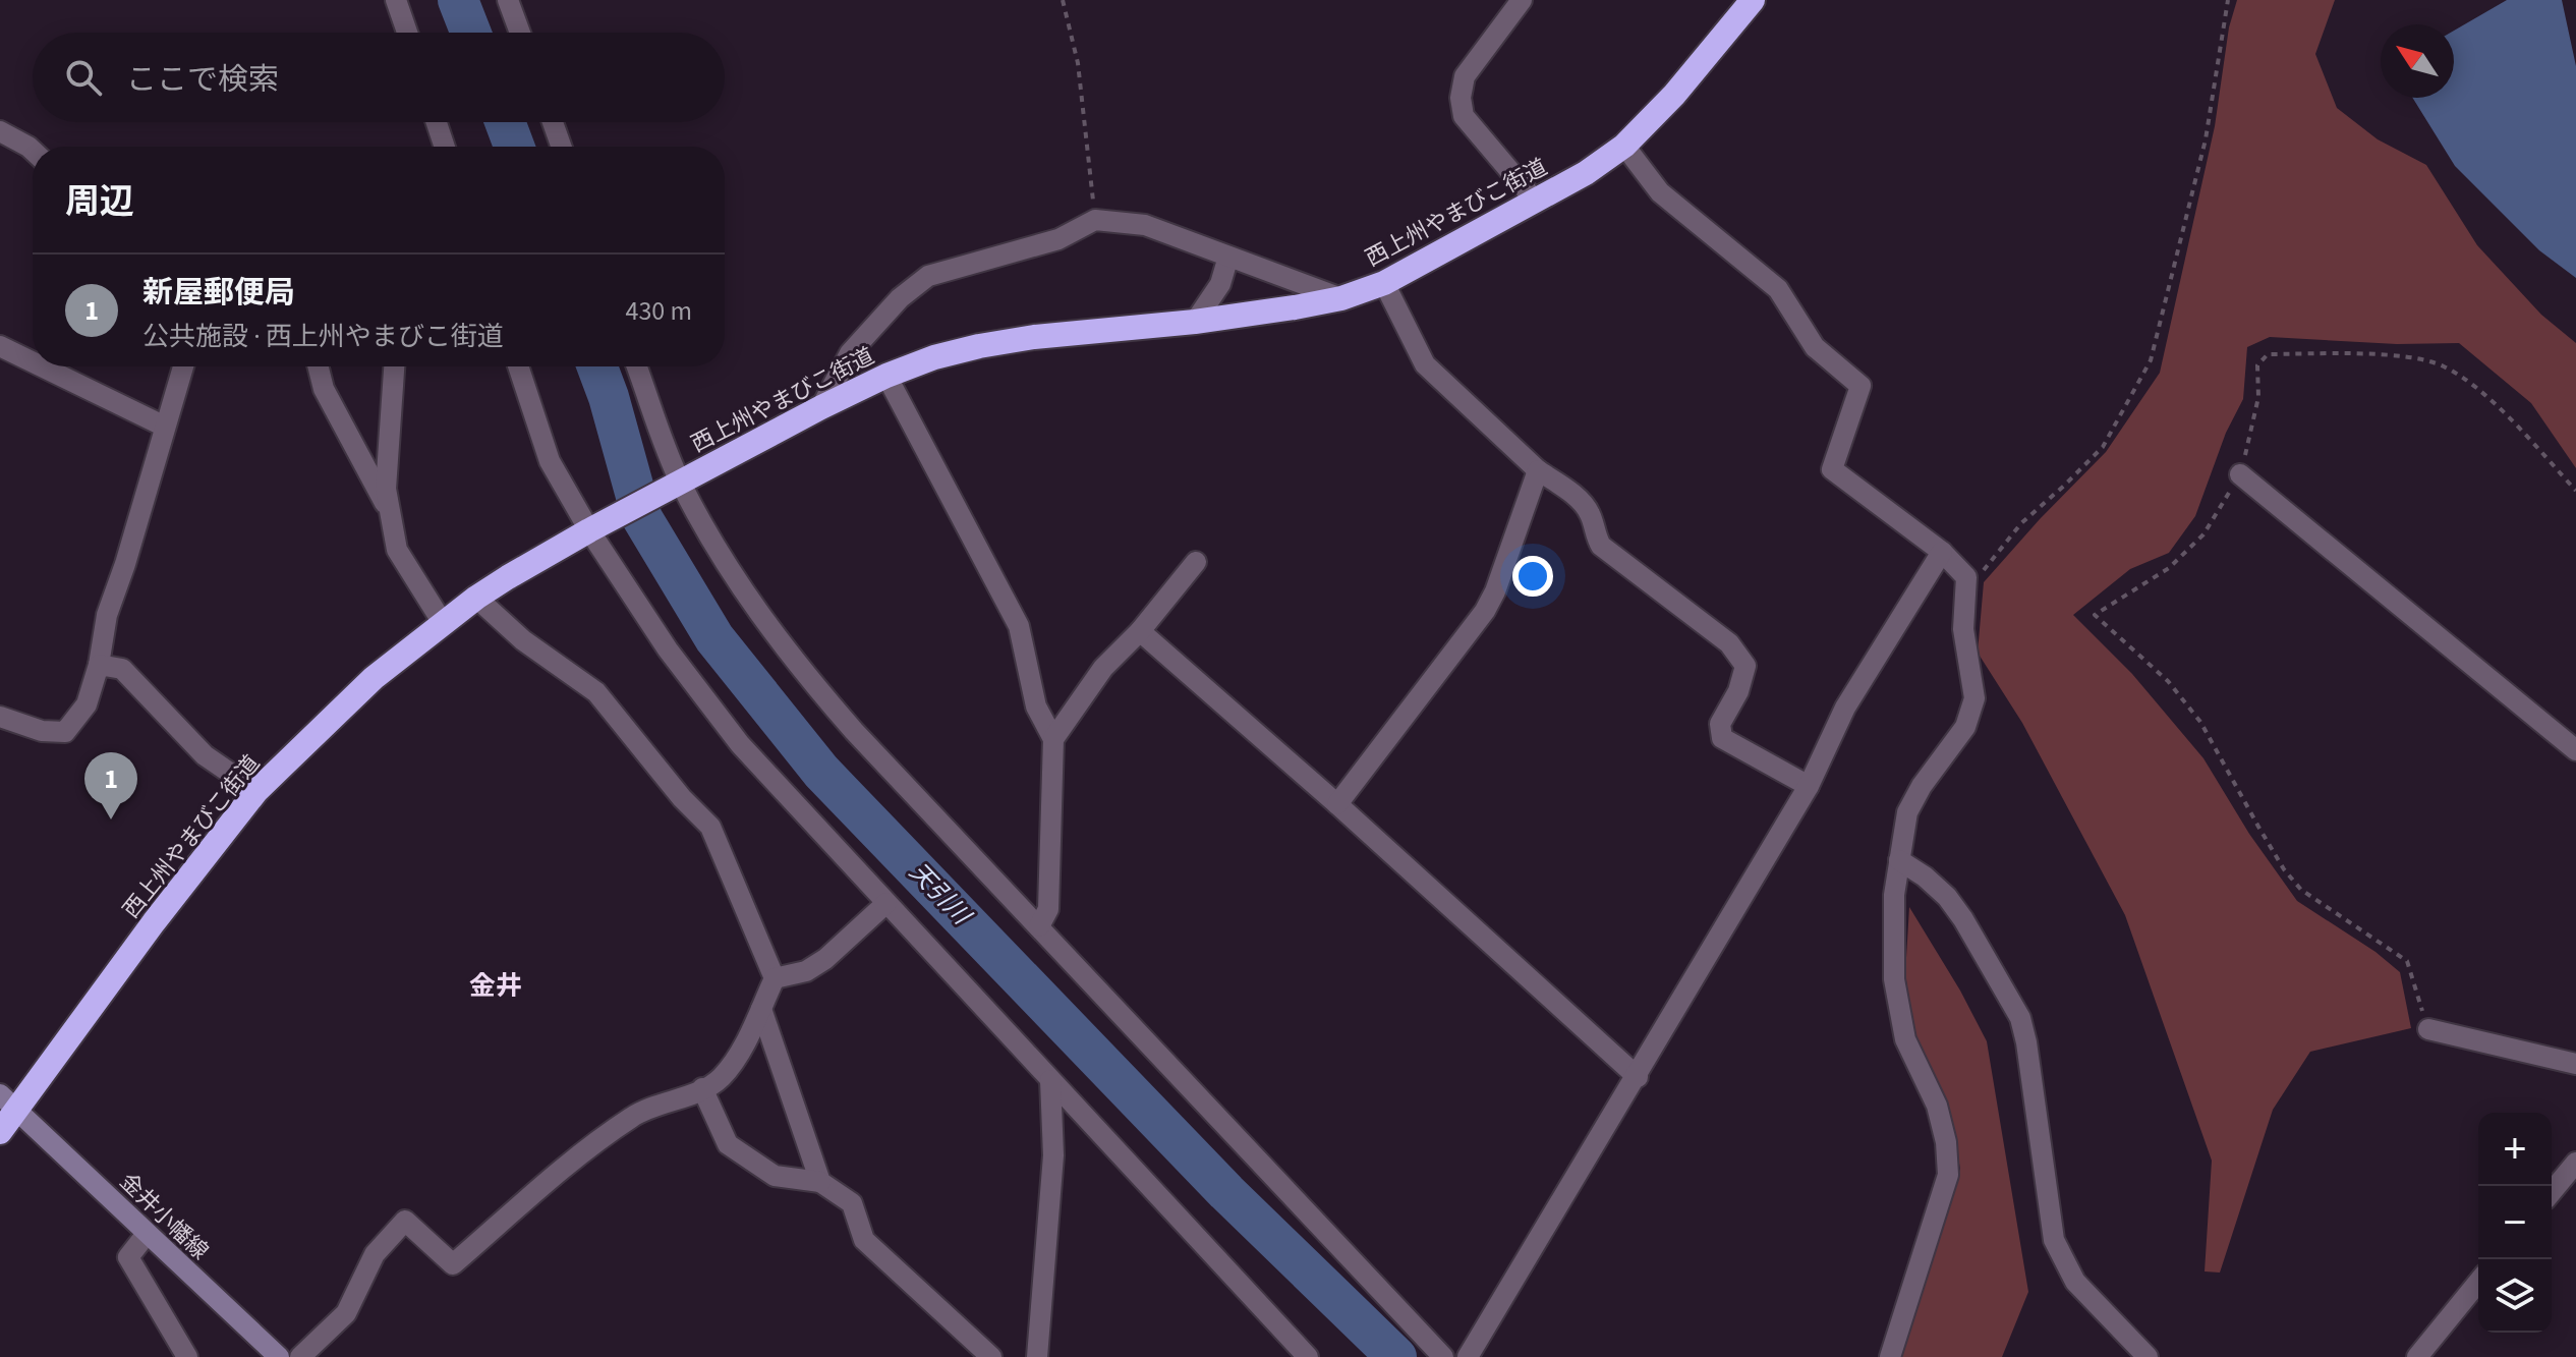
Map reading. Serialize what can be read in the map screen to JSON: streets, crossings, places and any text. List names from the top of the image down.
{
  "streets": {
    "highway": ["西上州やまびこ街道"],
    "main road": ["金井小幡線"]
  },
  "crossings": [
    ["西上州やまびこ街道", "金井小幡線"]
  ],
  "districts": ["金井"],
  "water": ["天引川"],
  "north": "top left",
  "page": {
    "search": "ここで検索",
    "heading": "周辺",
    "list": [
      {
        "mark": "1",
        "name": "新屋郵便局",
        "note": "公共施設 · 西上州やまびこ街道",
        "value": "430 m"
      }
    ],
    "pins": "1",
    "map_buttons": ["+", "−"]
  }
}
